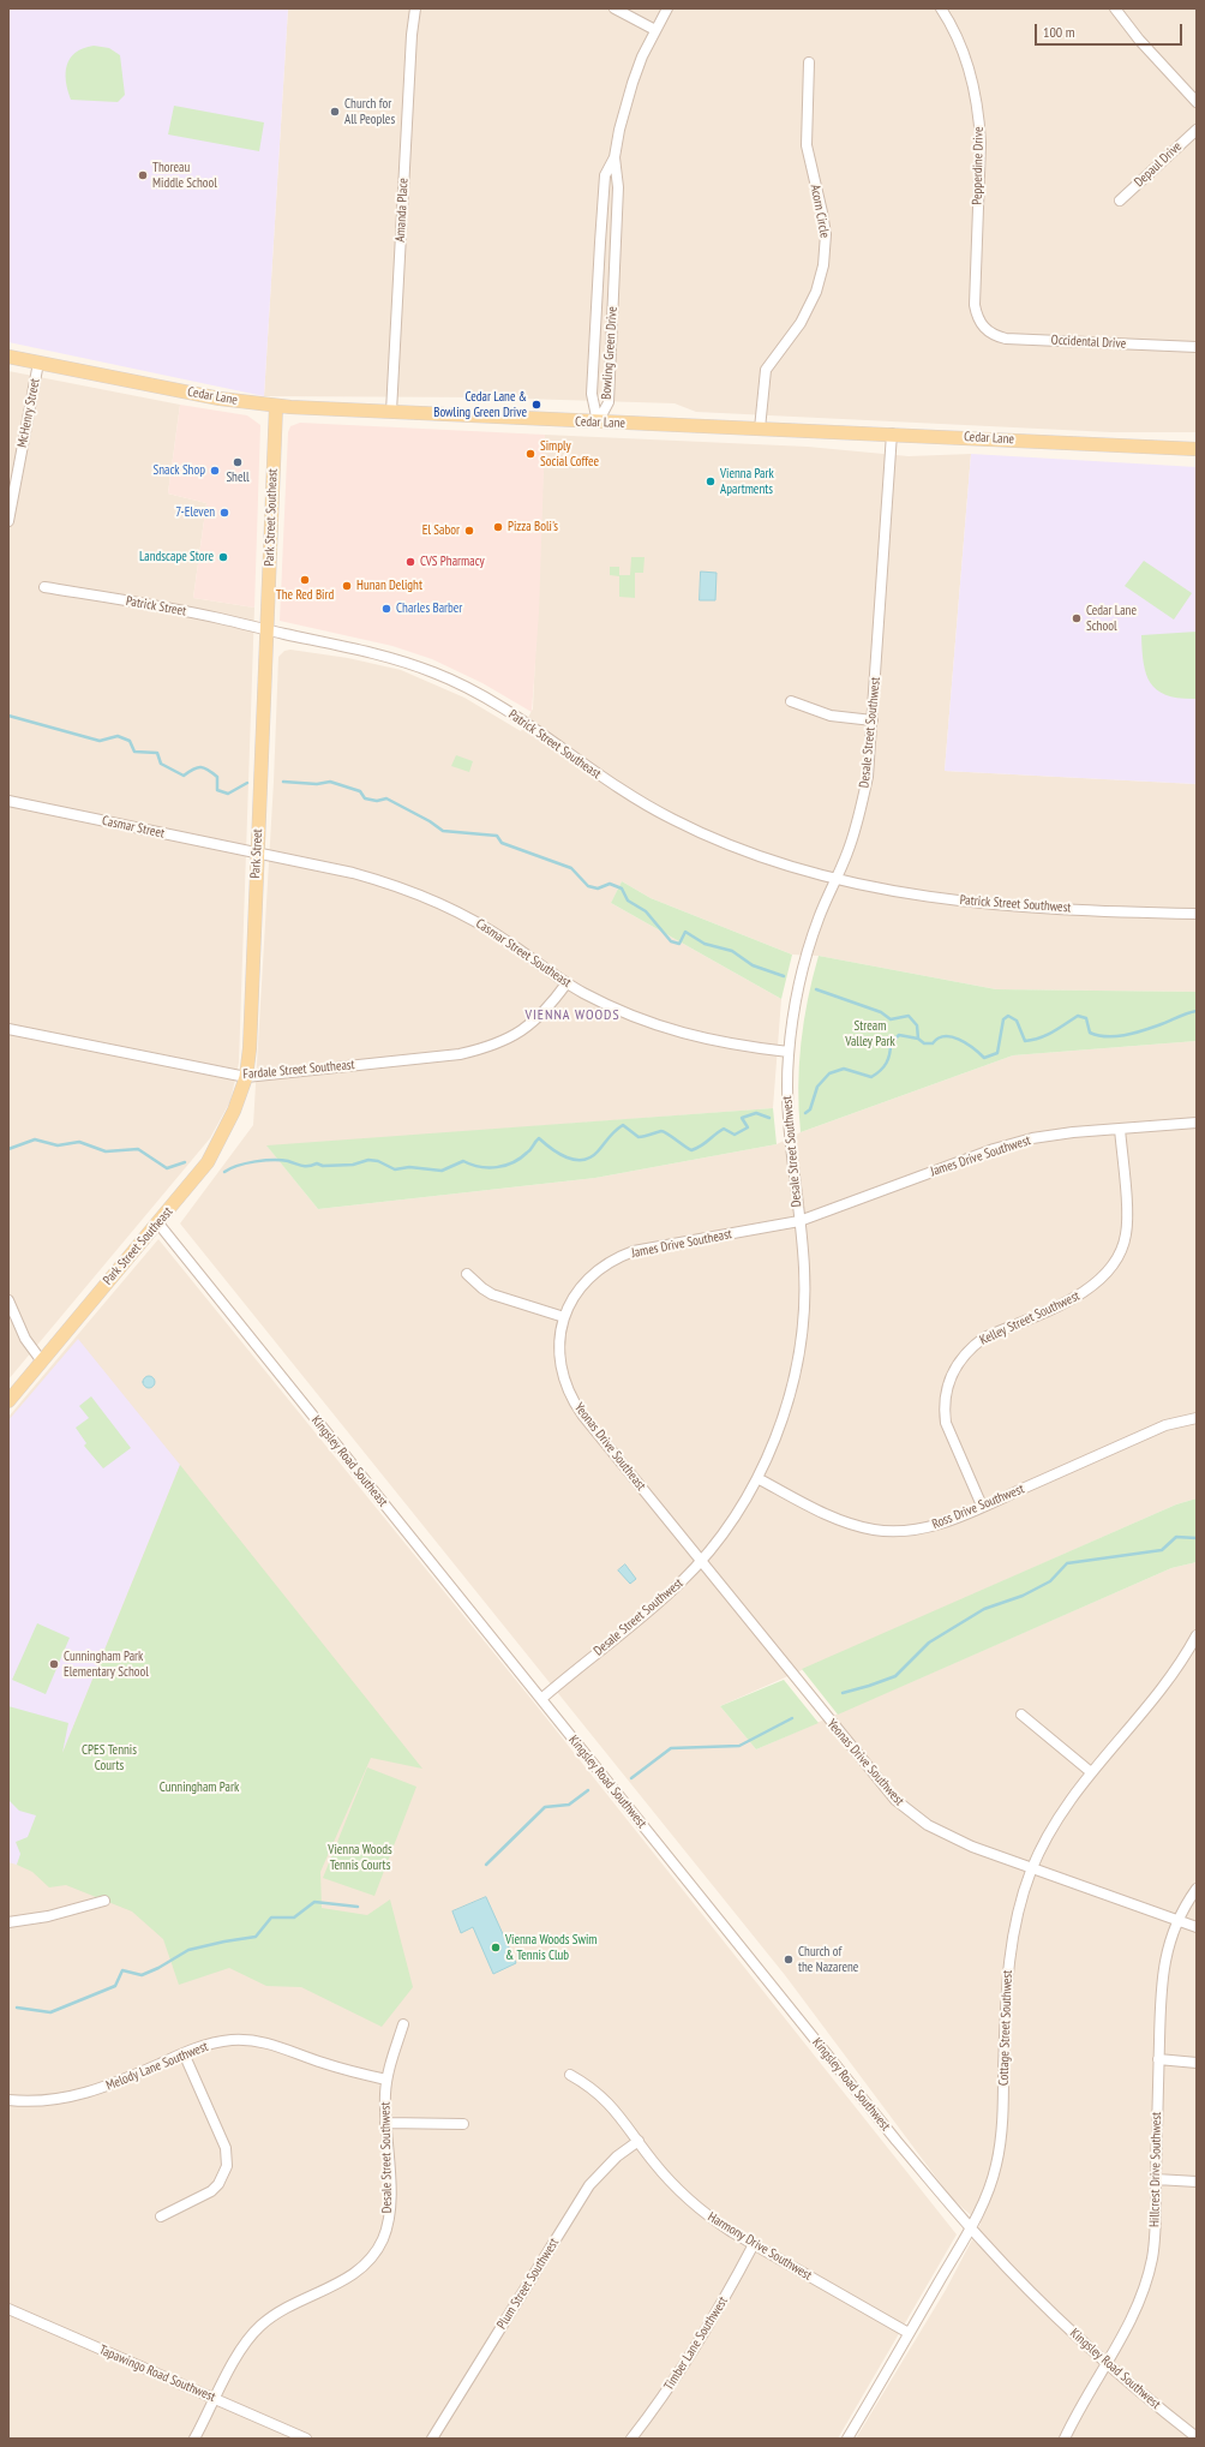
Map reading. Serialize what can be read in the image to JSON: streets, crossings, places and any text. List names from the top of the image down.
{
  "streets": {
    "main road": ["Cedar Lane", "Park Street Southeast", "Park Street"],
    "street": [
      "Depaul Drive",
      "Pepperdine Drive",
      "Amanda Place",
      "Acorn Circle",
      "Occidental Drive",
      "Bowling Green Drive",
      "McHenry Street",
      "Patrick Street",
      "Desale Street Southwest",
      "Patrick Street Southeast",
      "Casmar Street",
      "Patrick Street Southwest",
      "Casmar Street Southeast",
      "Fardale Street Southeast",
      "James Drive Southwest",
      "James Drive Southeast",
      "Kelley Street Southwest",
      "Yeonas Drive Southeast",
      "Kingsley Road Southeast",
      "Ross Drive Southwest",
      "Yeonas Drive Southwest",
      "Kingsley Road Southwest",
      "Cottage Street Southwest",
      "Melody Lane Southwest",
      "Hillcrest Drive Southwest",
      "Harmony Drive Southwest",
      "Plum Street Southwest",
      "Timber Lane Southwest",
      "Tapawingo Road Southwest"
    ]
  },
  "crossings": [
    ["Pepperdine Drive", "Occidental Drive"],
    ["Amanda Place", "Cedar Lane"],
    ["Acorn Circle", "Cedar Lane"],
    ["Bowling Green Drive", "Cedar Lane"],
    ["Cedar Lane", "McHenry Street"],
    ["Cedar Lane", "Park Street Southeast"],
    ["Cedar Lane", "Desale Street Southwest"],
    ["Park Street Southeast", "Patrick Street"],
    ["Park Street Southeast", "Patrick Street Southeast"],
    ["Park Street Southeast", "Park Street"],
    ["Park Street Southeast", "Fardale Street Southeast"],
    ["Park Street Southeast", "Kingsley Road Southeast"],
    ["Patrick Street", "Patrick Street Southeast"],
    ["Patrick Street", "Park Street"],
    ["Desale Street Southwest", "Patrick Street Southeast"],
    ["Desale Street Southwest", "Patrick Street Southwest"],
    ["Desale Street Southwest", "Casmar Street Southeast"],
    ["Desale Street Southwest", "James Drive Southwest"],
    ["Desale Street Southwest", "James Drive Southeast"],
    ["Desale Street Southwest", "Yeonas Drive Southeast"],
    ["Desale Street Southwest", "Kingsley Road Southeast"],
    ["Desale Street Southwest", "Ross Drive Southwest"],
    ["Desale Street Southwest", "Yeonas Drive Southwest"],
    ["Desale Street Southwest", "Kingsley Road Southwest"],
    ["Desale Street Southwest", "Melody Lane Southwest"],
    ["Desale Street Southwest", "Tapawingo Road Southwest"],
    ["Patrick Street Southeast", "Park Street"],
    ["Patrick Street Southeast", "Patrick Street Southwest"],
    ["Casmar Street", "Park Street"],
    ["Casmar Street", "Casmar Street Southeast"],
    ["Park Street", "Casmar Street Southeast"],
    ["Park Street", "Fardale Street Southeast"],
    ["Casmar Street Southeast", "Fardale Street Southeast"],
    ["James Drive Southwest", "James Drive Southeast"],
    ["James Drive Southwest", "Kelley Street Southwest"],
    ["James Drive Southeast", "Yeonas Drive Southeast"],
    ["Kelley Street Southwest", "Ross Drive Southwest"],
    ["Yeonas Drive Southeast", "Yeonas Drive Southwest"],
    ["Kingsley Road Southeast", "Kingsley Road Southwest"],
    ["Yeonas Drive Southwest", "Cottage Street Southwest"],
    ["Yeonas Drive Southwest", "Hillcrest Drive Southwest"],
    ["Kingsley Road Southwest", "Cottage Street Southwest"],
    ["Kingsley Road Southwest", "Hillcrest Drive Southwest"],
    ["Cottage Street Southwest", "Harmony Drive Southwest"],
    ["Harmony Drive Southwest", "Plum Street Southwest"],
    ["Harmony Drive Southwest", "Timber Lane Southwest"]
  ],
  "districts": ["VIENNA WOODS"],
  "parks": [
    "Stream Valley Park",
    "CPES Tennis Courts",
    "Cunningham Park",
    "Vienna Woods Tennis Courts"
  ],
  "places": [
    "Church for All Peoples",
    "Thoreau Middle School",
    "Cedar Lane & Bowling Green Drive",
    "Simply Social Coffee",
    "Shell",
    "Snack Shop",
    "Vienna Park Apartments",
    "7-Eleven",
    "Pizza Boli's",
    "El Sabor",
    "Landscape Store",
    "CVS Pharmacy",
    "The Red Bird",
    "Hunan Delight",
    "Charles Barber",
    "Cedar Lane School",
    "Cunningham Park Elementary School",
    "Vienna Woods Swim & Tennis Club",
    "Church of the Nazarene"
  ],
  "scale_bar": "100 m"
}
